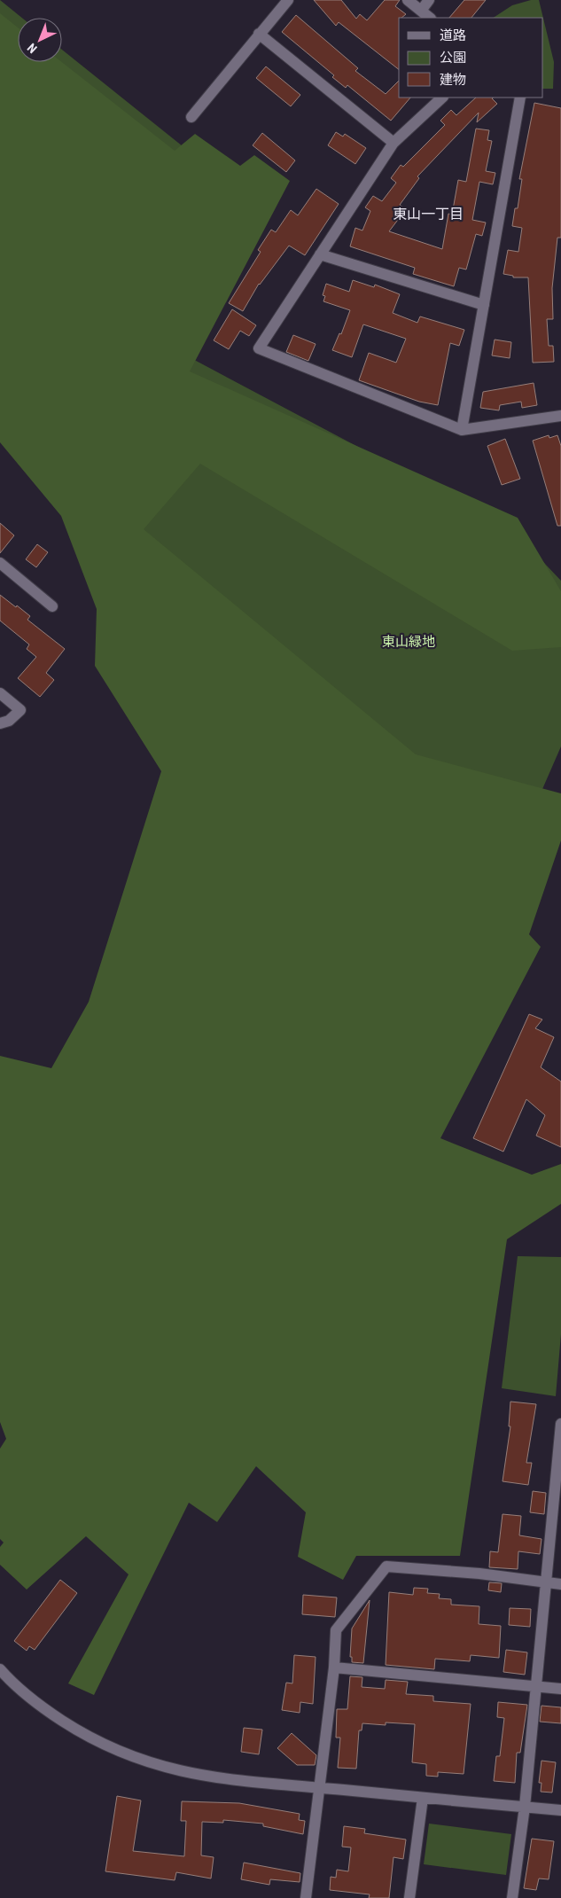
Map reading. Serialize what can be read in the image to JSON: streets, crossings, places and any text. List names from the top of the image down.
{
  "districts": ["東山一丁目"],
  "parks": ["東山緑地"],
  "legend": ["道路", "公園", "建物"],
  "north": "bottom left"
}
